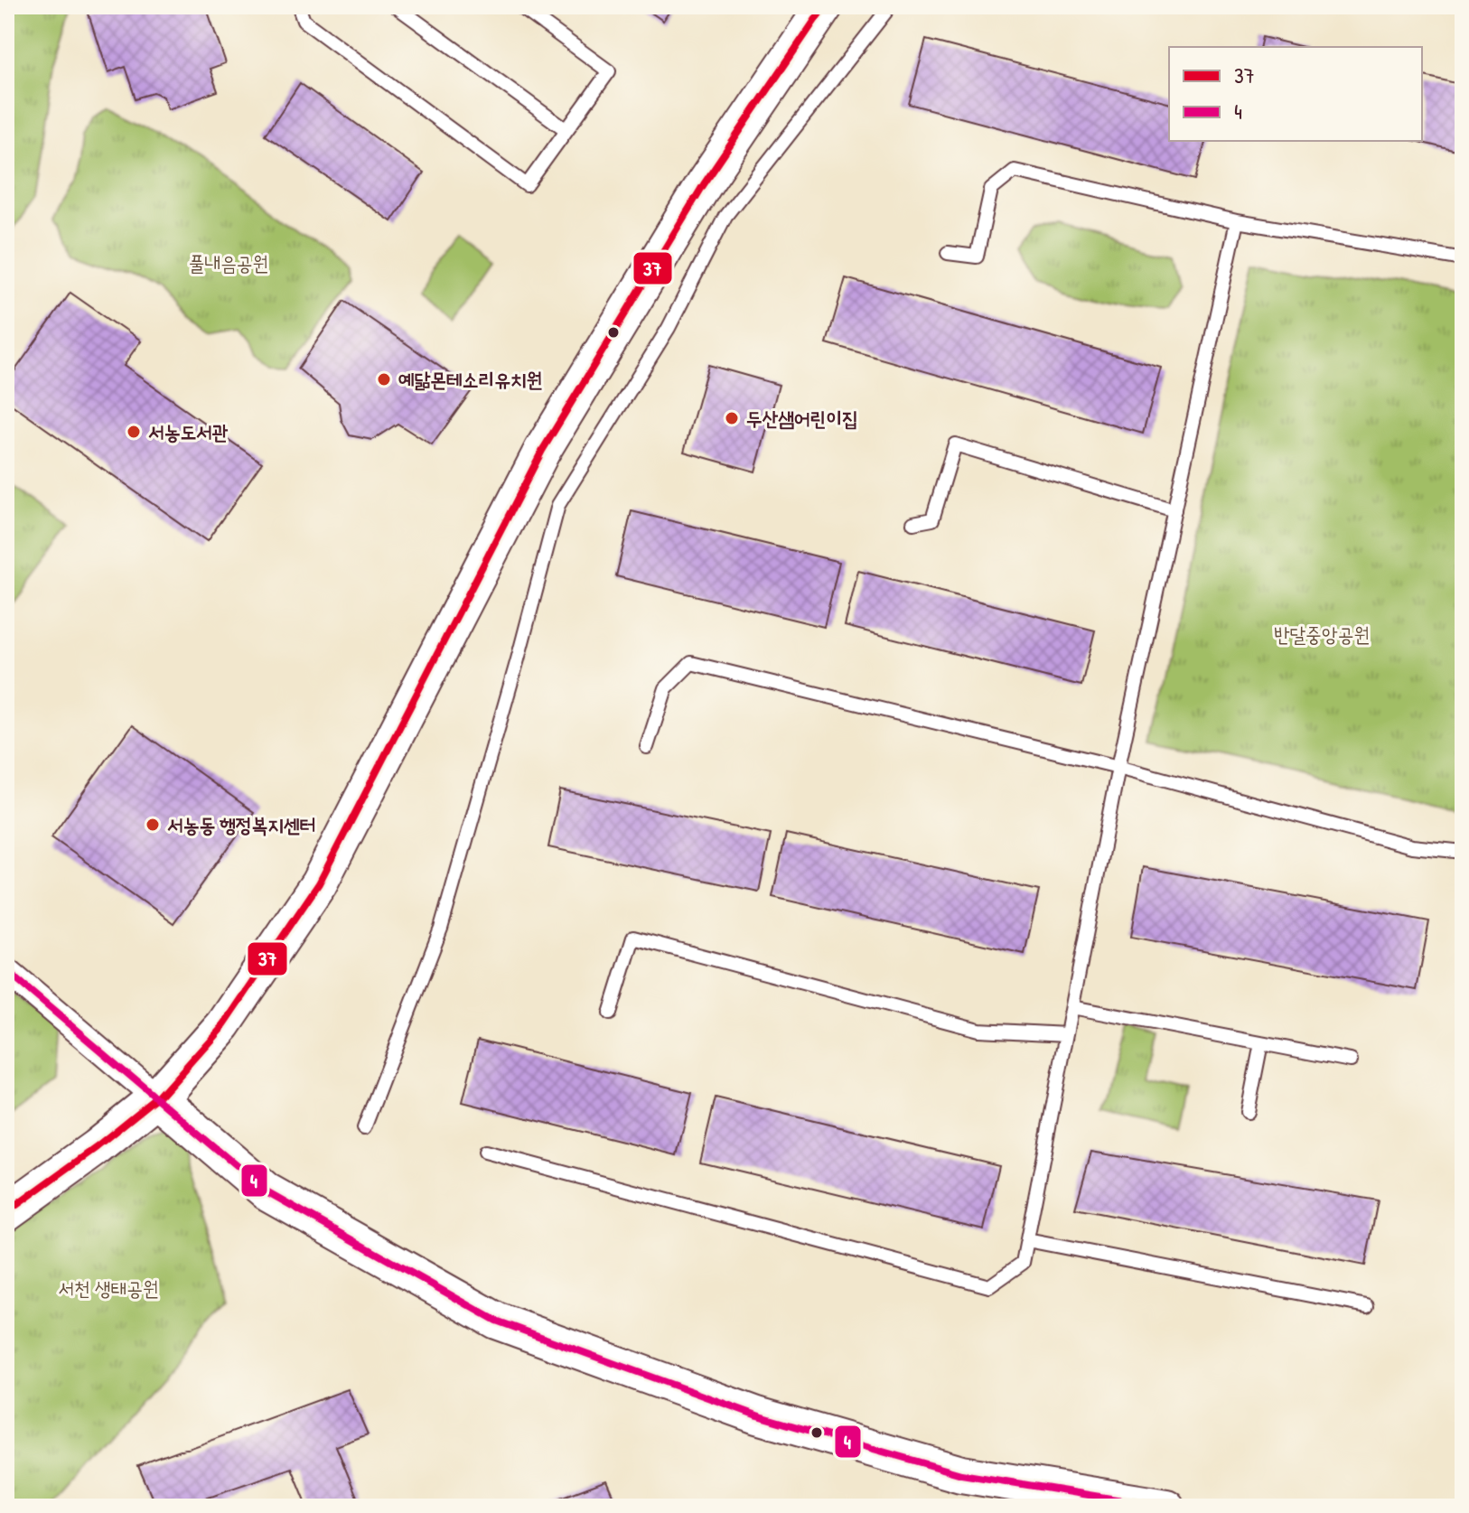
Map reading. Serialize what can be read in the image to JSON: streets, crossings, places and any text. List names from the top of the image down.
{
  "parks": ["풀내음공원", "반달중앙공원", "서천 생태공원"],
  "places": [
    "예닮몬테소리유치원",
    "두산샘어린이집",
    "서농도서관",
    "서농동 행정복지센터"
  ],
  "lines": ["transit line 37", "transit line 4"],
  "legend": ["37", "4"]
}
